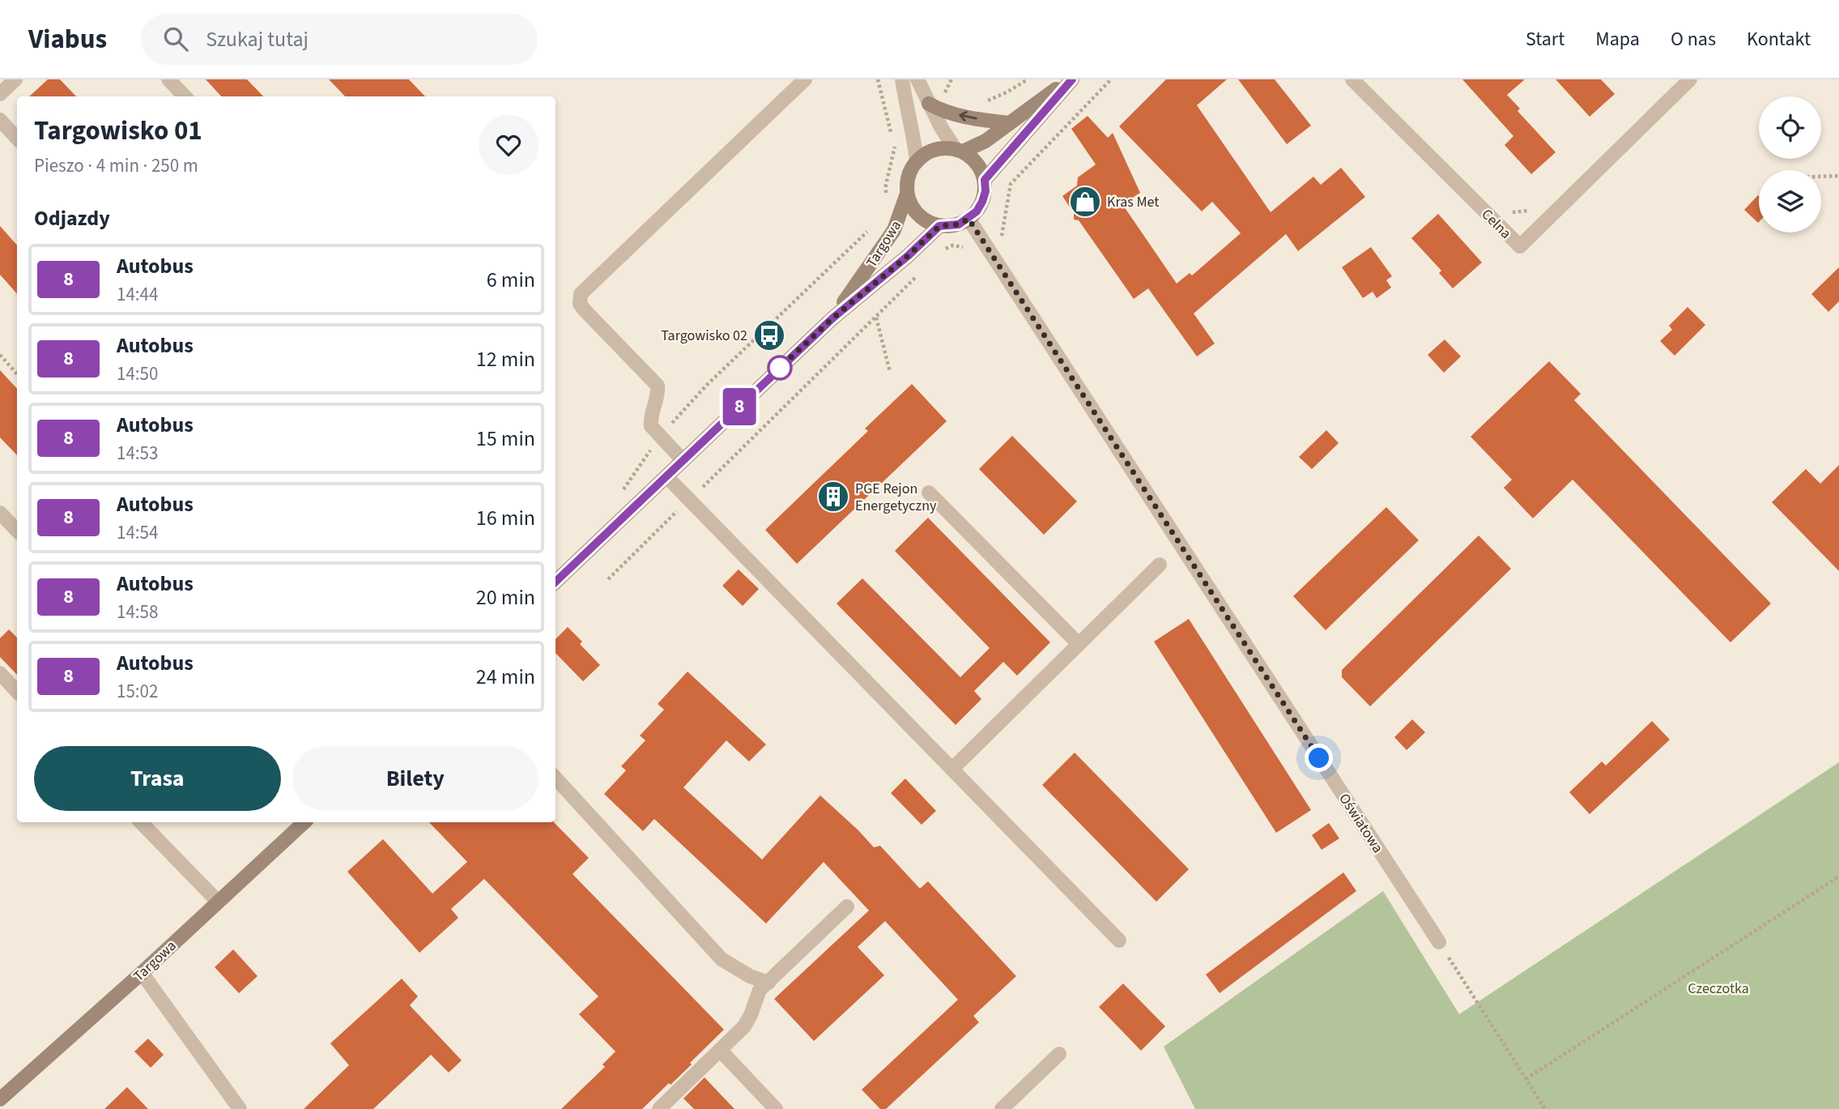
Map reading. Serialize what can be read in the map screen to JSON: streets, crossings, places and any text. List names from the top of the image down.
{
  "streets": {
    "street": ["Celna", "Targowa", "Oświatowa"]
  },
  "crossings": [
    ["Targowa", "Oświatowa"]
  ],
  "parks": ["Czeczotka"],
  "places": {
    "shop": ["Kras Met"],
    "bus stop": ["Targowisko 02"],
    "building": ["PGE Rejon Energetyczny"]
  },
  "lines": ["bus line 8"],
  "page": {
    "header": "Viabus",
    "search": "Szukaj tutaj",
    "nav": [
      "Start",
      "Mapa",
      "O nas",
      "Kontakt"
    ],
    "on_map": "8",
    "heading": [
      ["Targowisko 01", "Pieszo · 4 min · 250 m"],
      "Odjazdy"
    ],
    "list": [
      {
        "mark": "8",
        "name": "Autobus",
        "note": "14:44",
        "value": "6 min"
      },
      {
        "mark": "8",
        "name": "Autobus",
        "note": "14:50",
        "value": "12 min"
      },
      {
        "mark": "8",
        "name": "Autobus",
        "note": "14:53",
        "value": "15 min"
      },
      {
        "mark": "8",
        "name": "Autobus",
        "note": "14:54",
        "value": "16 min"
      },
      {
        "mark": "8",
        "name": "Autobus",
        "note": "14:58",
        "value": "20 min"
      },
      {
        "mark": "8",
        "name": "Autobus",
        "note": "15:02",
        "value": "24 min"
      }
    ],
    "buttons": ["Trasa", "Bilety"]
  }
}
